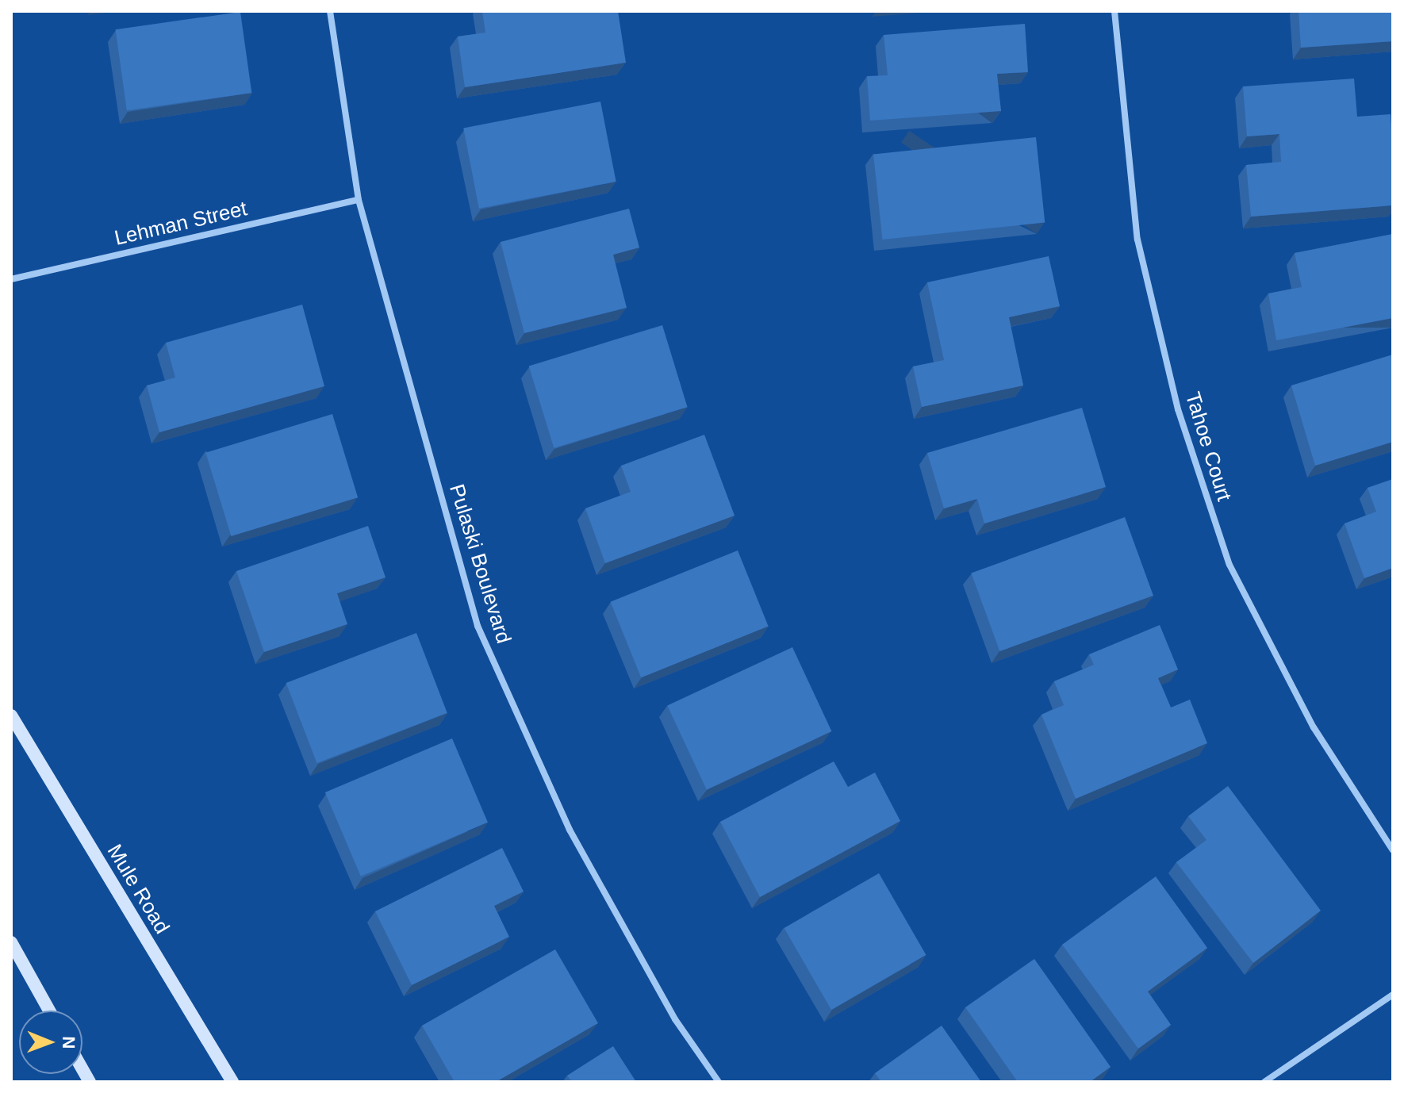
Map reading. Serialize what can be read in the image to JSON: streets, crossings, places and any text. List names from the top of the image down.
{
  "streets": {
    "main road": ["Mule Road"],
    "street": ["Lehman Street", "Tahoe Court", "Pulaski Boulevard"]
  },
  "crossings": [
    ["Lehman Street", "Pulaski Boulevard"]
  ],
  "north": "right"
}
